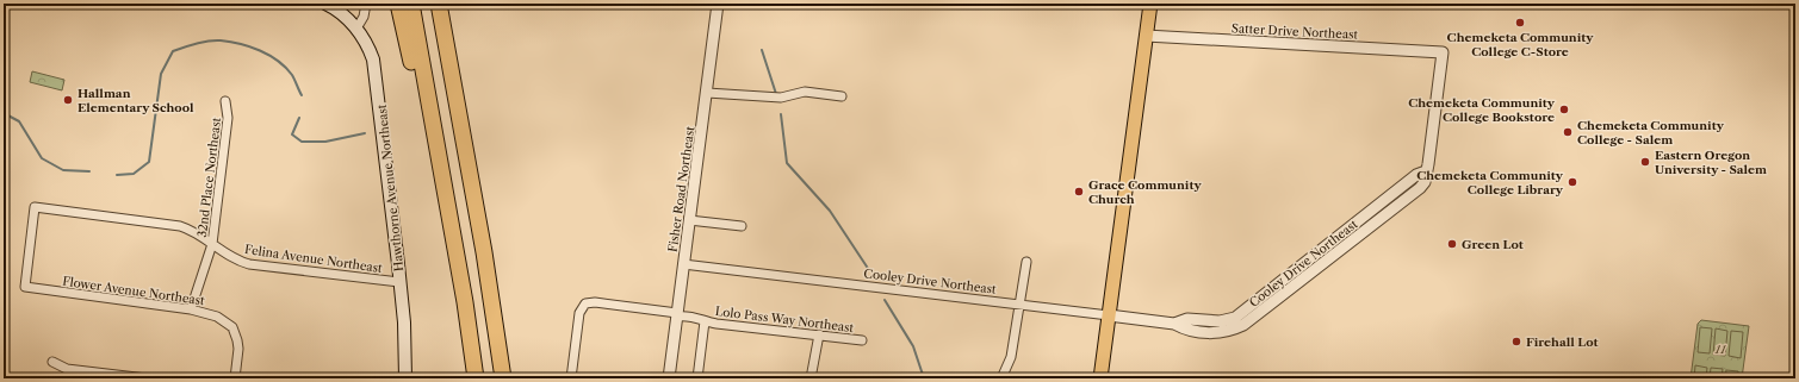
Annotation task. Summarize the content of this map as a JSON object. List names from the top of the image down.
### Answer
{
  "streets": {
    "main road": ["Hawthorne Avenue Northeast"],
    "street": [
      "Satter Drive Northeast",
      "32nd Place Northeast",
      "Fisher Road Northeast",
      "Felina Avenue Northeast",
      "Cooley Drive Northeast",
      "Flower Avenue Northeast",
      "Lolo Pass Way Northeast"
    ]
  },
  "crossings": [
    ["Satter Drive Northeast", "Cooley Drive Northeast"],
    ["32nd Place Northeast", "Felina Avenue Northeast"],
    ["32nd Place Northeast", "Flower Avenue Northeast"],
    ["Hawthorne Avenue Northeast", "Felina Avenue Northeast"],
    ["Fisher Road Northeast", "Cooley Drive Northeast"],
    ["Fisher Road Northeast", "Lolo Pass Way Northeast"],
    ["Felina Avenue Northeast", "Flower Avenue Northeast"]
  ],
  "parks": ["11"],
  "places": [
    "Chemeketa Community College C-Store",
    "Hallman Elementary School",
    "Chemeketa Community College Bookstore",
    "Chemeketa Community College - Salem",
    "Eastern Oregon University - Salem",
    "Chemeketa Community College Library",
    "Grace Community Church",
    "Green Lot",
    "Firehall Lot"
  ]
}
